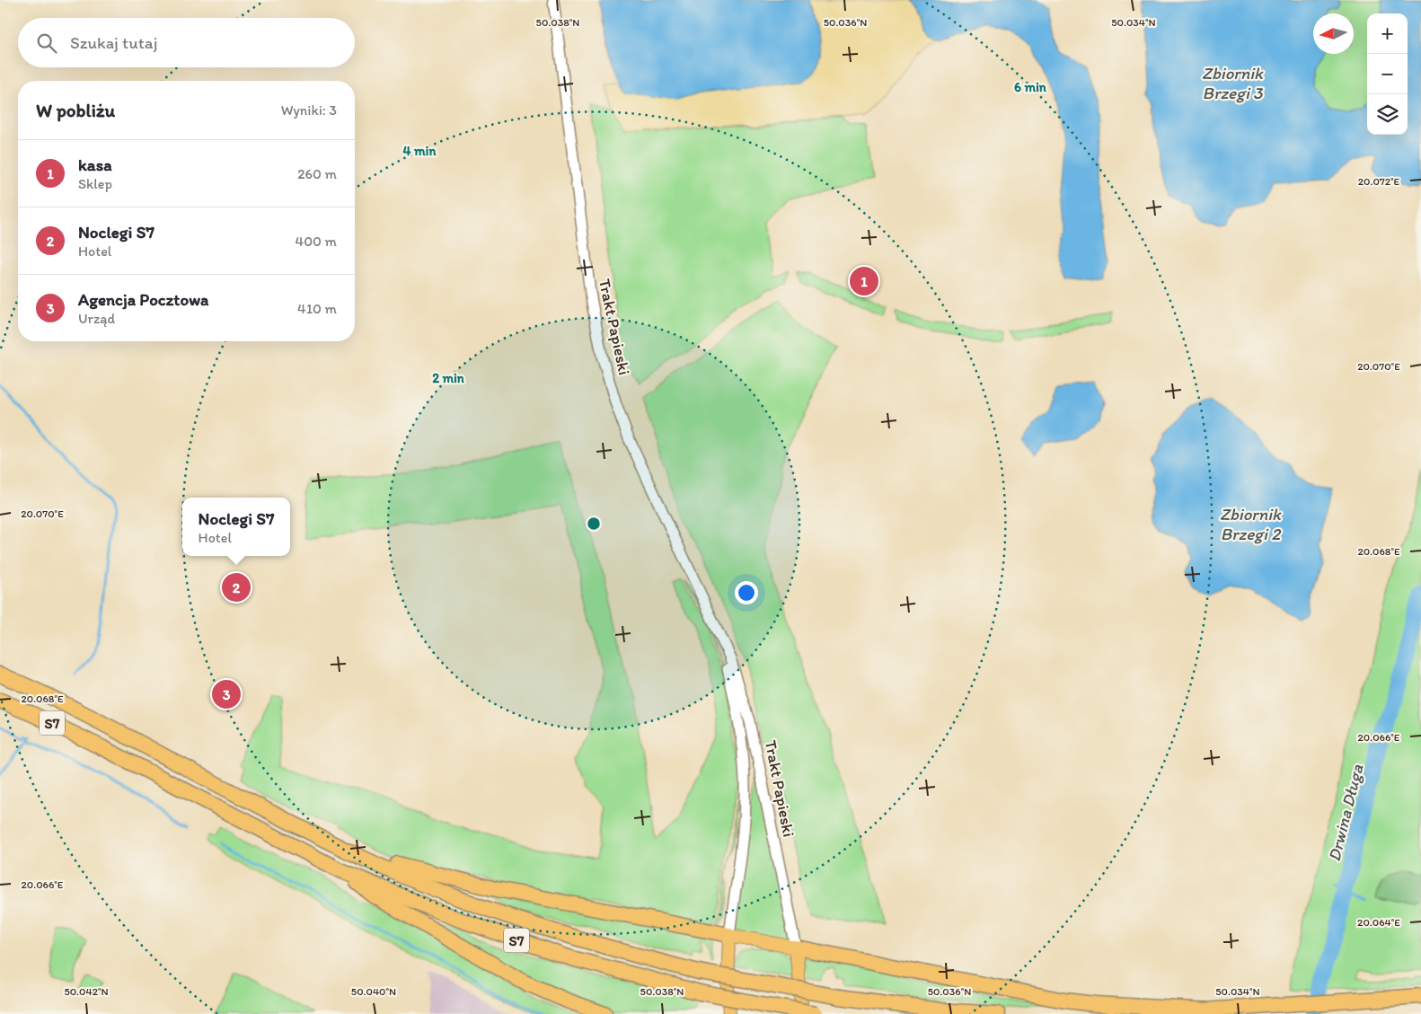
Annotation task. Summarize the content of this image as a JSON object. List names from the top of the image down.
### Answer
{
  "streets": {
    "highway": ["S7"],
    "street": ["Trakt Papieski"]
  },
  "water": ["Zbiornik Brzegi 3", "Zbiornik Brzegi 2", "Drwina Długa"],
  "north": "left",
  "page": {
    "map_buttons": ["+", "−"],
    "search": "Szukaj tutaj",
    "heading": ["W pobliżu", "Wyniki: 3"],
    "list": [
      {
        "mark": "1",
        "name": "kasa",
        "note": "Sklep",
        "value": "260 m"
      },
      {
        "mark": "2",
        "name": "Noclegi S7",
        "note": "Hotel",
        "value": "400 m"
      },
      {
        "mark": "3",
        "name": "Agencja Pocztowa",
        "note": "Urząd",
        "value": "410 m"
      }
    ],
    "pins": ["1", "2", "3"],
    "popup": ["Noclegi S7", "Hotel"]
  },
  "coordinates": [
    "50.038°N",
    "50.036°N",
    "50.034°N",
    "20.072°E",
    "20.070°E",
    "20.068°E",
    "20.066°E",
    "20.064°E",
    "50.042°N",
    "50.040°N"
  ],
  "rings": ["6 min", "4 min", "2 min"]
}
